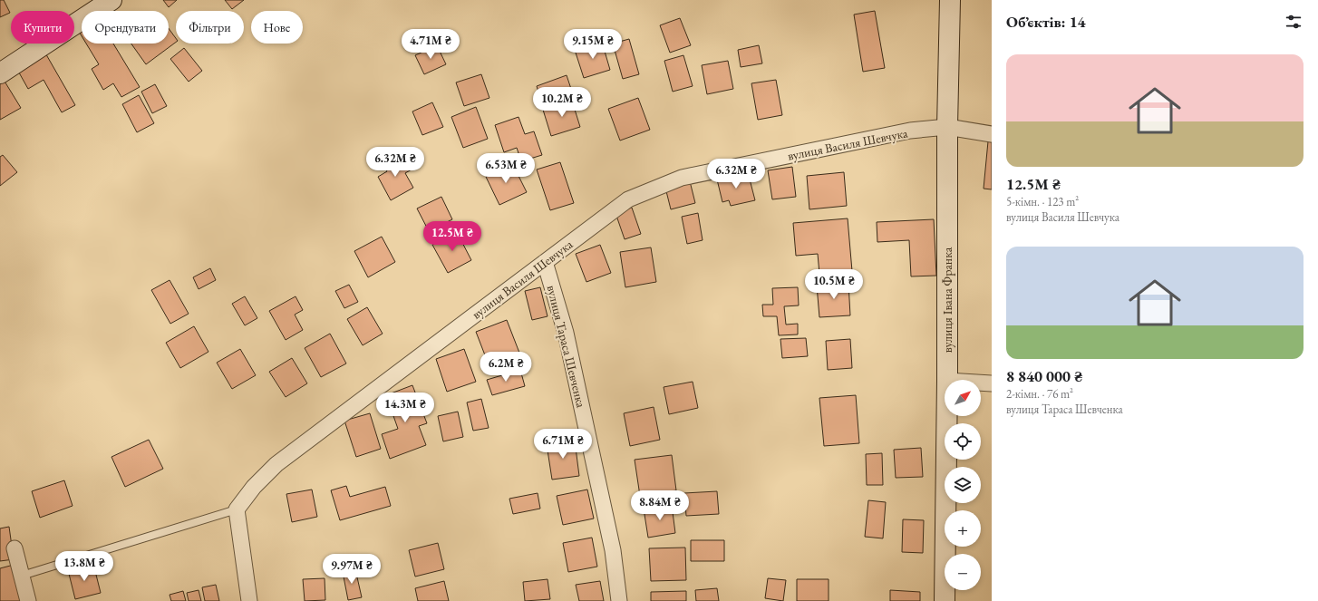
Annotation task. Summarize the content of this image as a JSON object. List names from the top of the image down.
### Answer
{
  "streets": {
    "main road": ["вулиця Івана Франка"],
    "street": ["вулиця Василя Шевчука", "вулиця Тараса Шевченка"]
  },
  "crossings": [
    ["вулиця Василя Шевчука", "вулиця Івана Франка"],
    ["вулиця Василя Шевчука", "вулиця Тараса Шевченка"]
  ],
  "north": "top right",
  "page": {
    "heading": "Об’єктів: 14",
    "chip": [
      "Купити",
      "Орендувати",
      "Фільтри",
      "Нове"
    ],
    "price": [
      "4.71M ₴",
      "9.15M ₴",
      "10.2M ₴",
      "6.32M ₴",
      "6.53M ₴",
      "6.32M ₴",
      "12.5M ₴",
      "10.5M ₴",
      "6.2M ₴",
      "14.3M ₴",
      "6.71M ₴",
      "8.84M ₴",
      "13.8M ₴",
      "9.97M ₴"
    ],
    "list": [
      {
        "name": "12.5M ₴",
        "note": "5-кімн. · 123 m² · вулиця Василя Шевчука"
      },
      {
        "name": "8 840 000 ₴",
        "note": "2-кімн. · 76 m² · вулиця Тараса Шевченка"
      }
    ],
    "map_buttons": ["+", "−"]
  }
}
